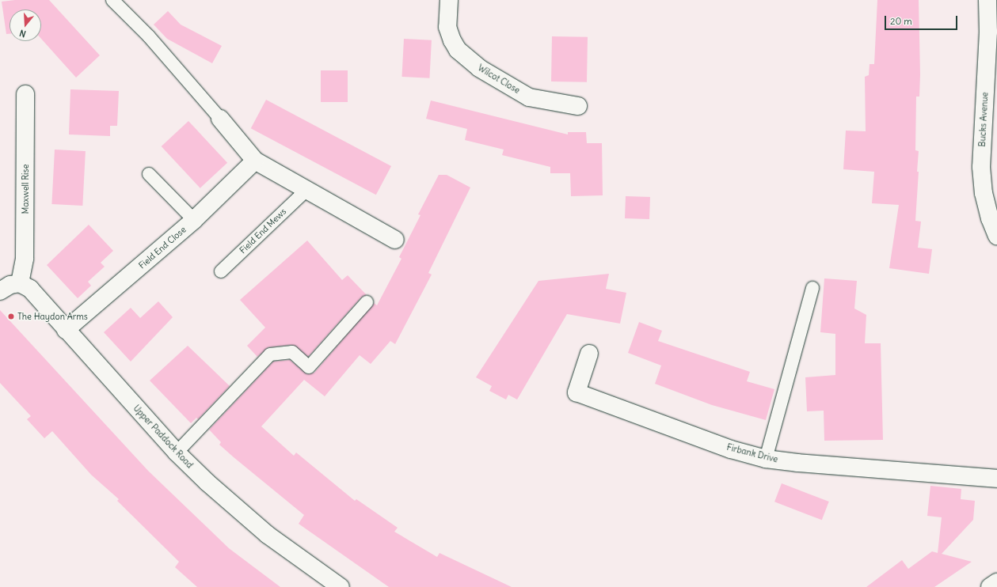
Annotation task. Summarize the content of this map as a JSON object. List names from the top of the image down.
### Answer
{
  "streets": {
    "street": [
      "Wilcot Close",
      "Bucks Avenue",
      "Maxwell Rise",
      "Field End Close",
      "Upper Paddock Road",
      "Firbank Drive"
    ],
    "lane": ["Field End Mews"]
  },
  "crossings": [
    ["Maxwell Rise", "Upper Paddock Road"],
    ["Field End Close", "Upper Paddock Road"]
  ],
  "places": ["The Haydon Arms"],
  "scale_bar": "20 m",
  "north": "bottom"
}
